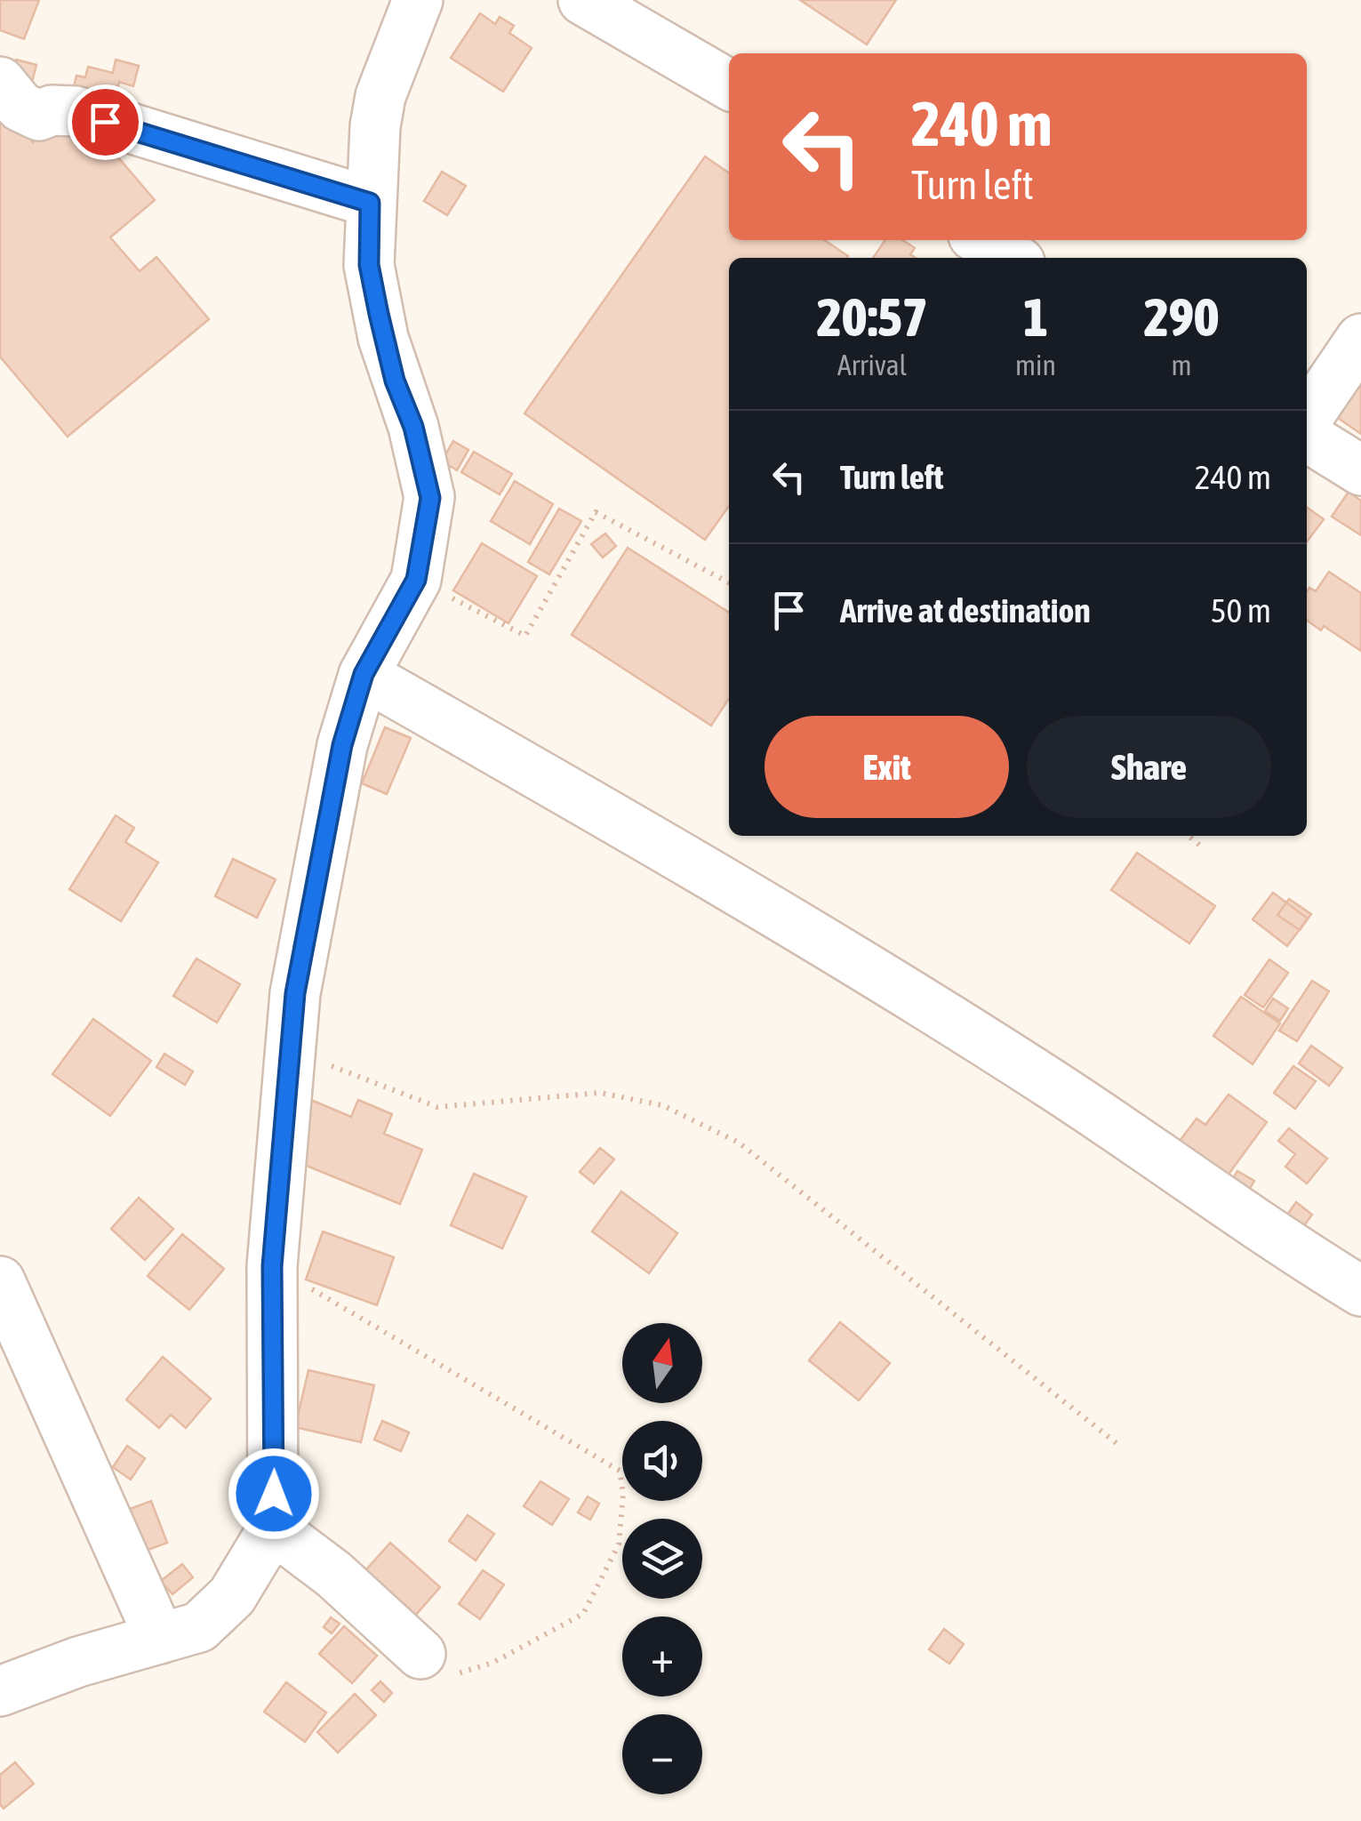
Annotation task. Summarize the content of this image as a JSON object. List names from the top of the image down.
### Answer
{
  "north": "top",
  "page": {
    "turn": ["240 m", "Turn left"],
    "eta": [
      "20:57",
      "Arrival",
      "1",
      "min",
      "290",
      "m"
    ],
    "list": [
      {
        "name": "Turn left",
        "value": "240 m"
      },
      {
        "name": "Arrive at destination",
        "value": "50 m"
      }
    ],
    "buttons": ["Exit", "Share"],
    "map_buttons": ["+", "−"]
  }
}
